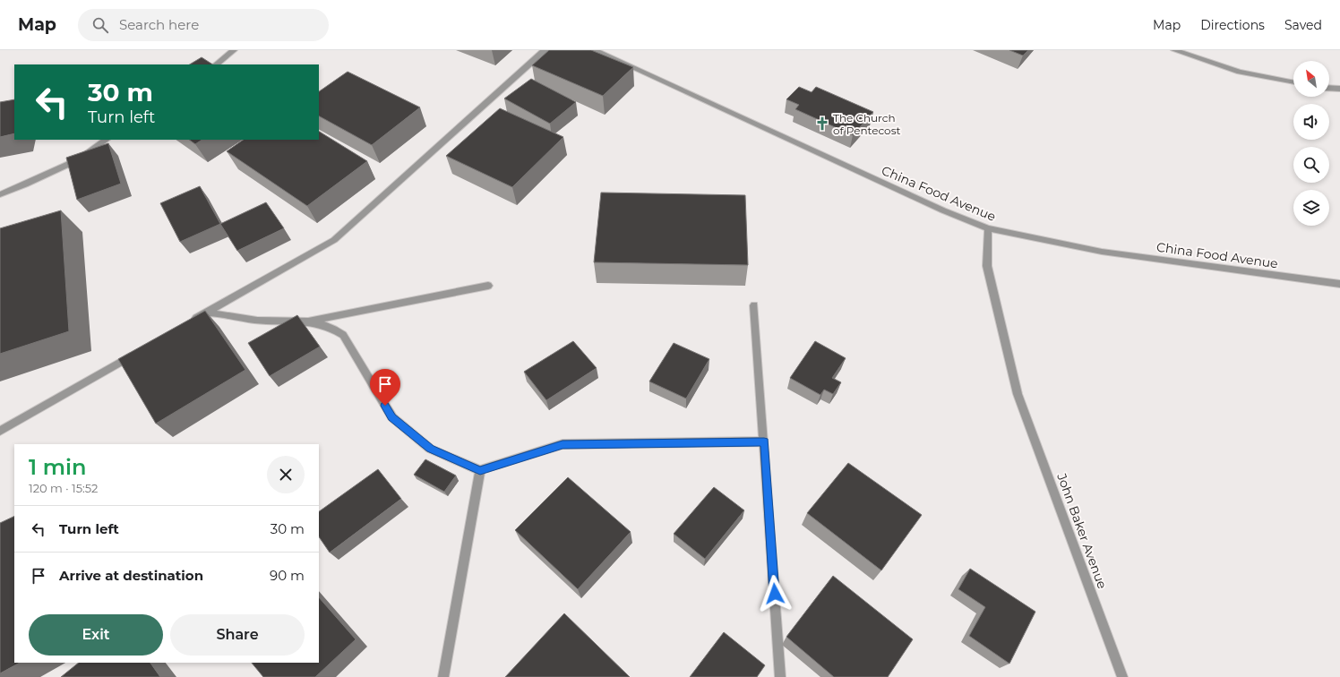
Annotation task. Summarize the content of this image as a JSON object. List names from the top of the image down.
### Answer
{
  "streets": {
    "street": ["China Food Avenue", "John Baker Avenue"]
  },
  "crossings": [
    ["China Food Avenue", "John Baker Avenue"]
  ],
  "places": {
    "church": ["The Church of Pentecost"]
  },
  "north": "top left",
  "page": {
    "header": "Map",
    "search": "Search here",
    "nav": ["Map", "Directions", "Saved"],
    "turn": ["30 m", "Turn left"],
    "heading": ["1 min", "120 m · 15:52"],
    "list": [
      {
        "name": "Turn left",
        "value": "30 m"
      },
      {
        "name": "Arrive at destination",
        "value": "90 m"
      }
    ],
    "buttons": ["Exit", "Share"]
  }
}
